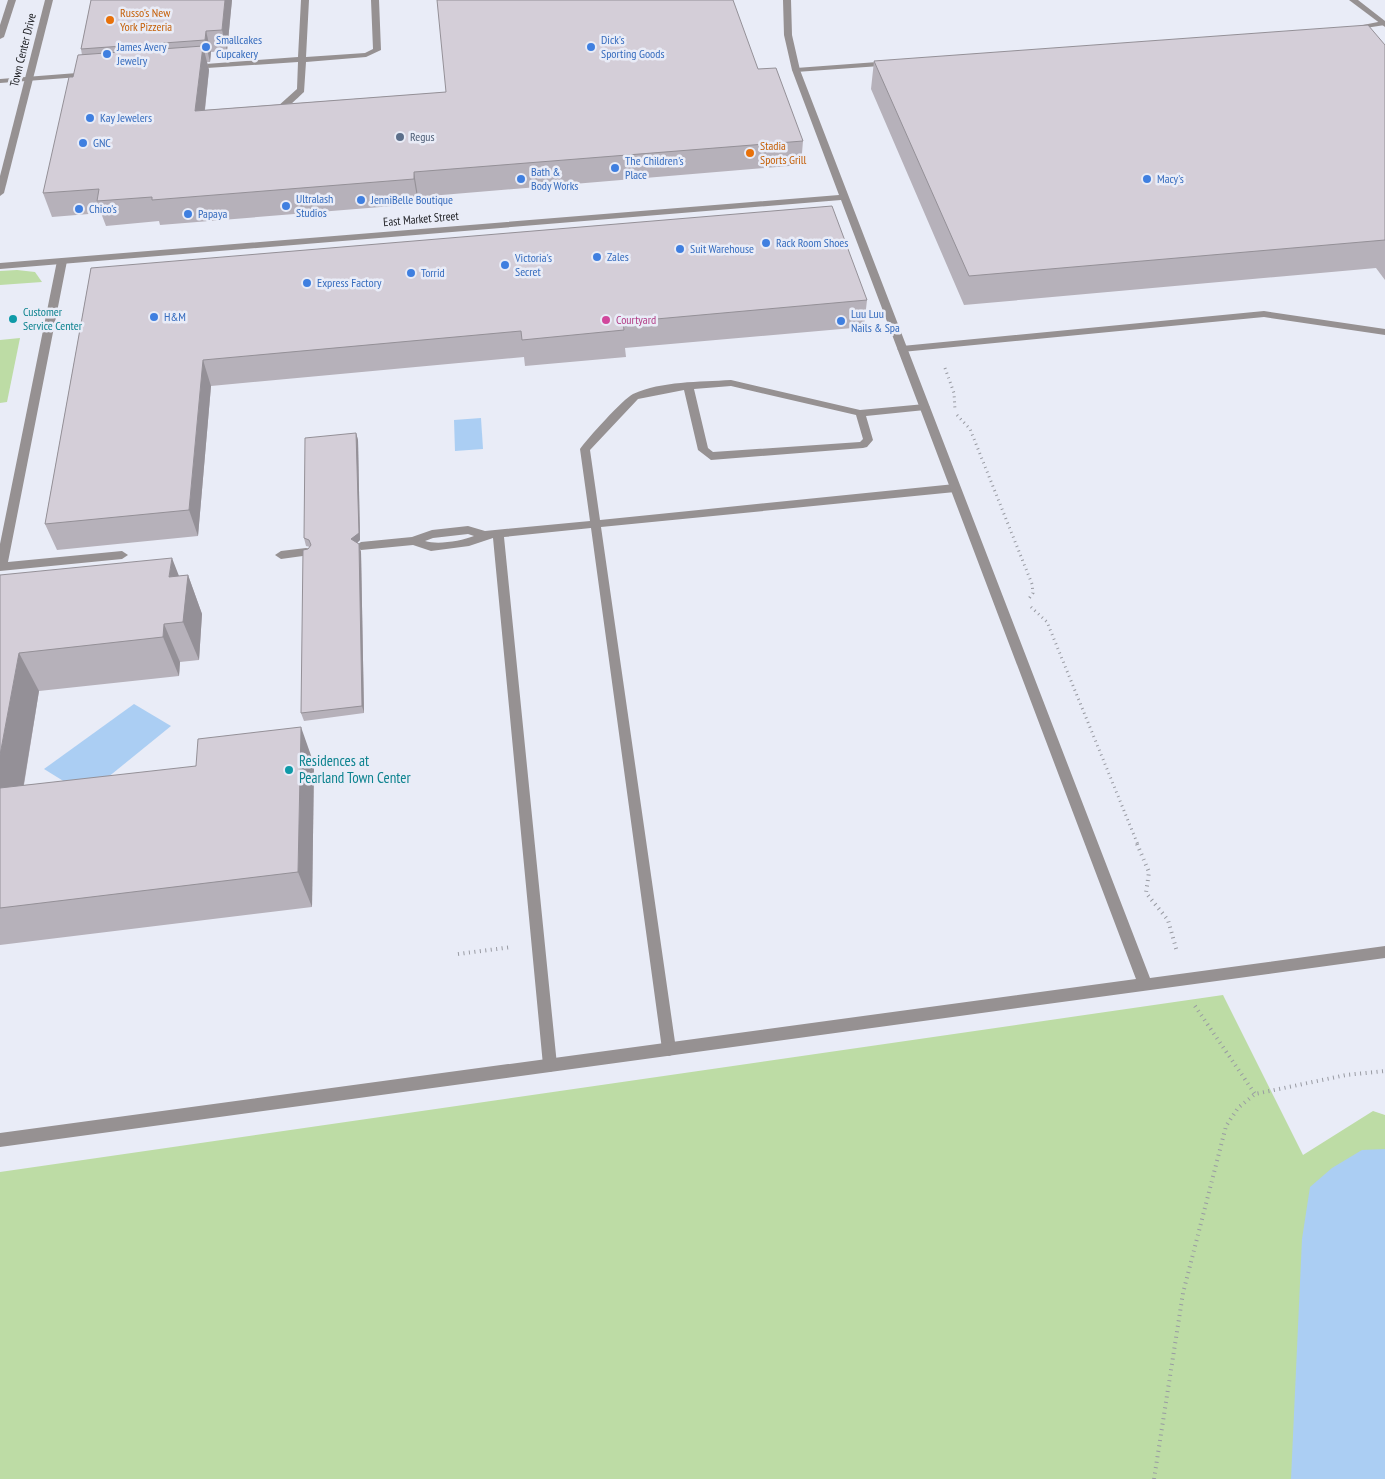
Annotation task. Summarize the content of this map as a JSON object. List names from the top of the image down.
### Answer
{
  "streets": {
    "street": ["Town Center Drive", "East Market Street"]
  },
  "places": [
    "Russo's New York Pizzeria",
    "Smallcakes Cupcakery",
    "Dick's Sporting Goods",
    "James Avery Jewelry",
    "Kay Jewelers",
    "Regus",
    "GNC",
    "Stadia Sports Grill",
    "The Children's Place",
    "Bath & Body Works",
    "Macy's",
    "JenniBelle Boutique",
    "Ultralash Studios",
    "Chico's",
    "Papaya",
    "Rack Room Shoes",
    "Suit Warehouse",
    "Zales",
    "Victoria's Secret",
    "Torrid",
    "Express Factory",
    "H&M",
    "Customer Service Center",
    "Courtyard",
    "Luu Luu Nails & Spa",
    "Residences at Pearland Town Center"
  ]
}
